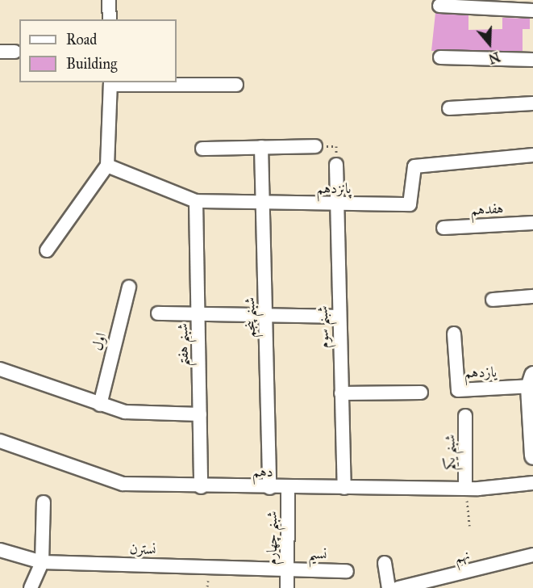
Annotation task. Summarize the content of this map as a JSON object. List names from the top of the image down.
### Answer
{
  "streets": {
    "street": [
      "پانزدهم",
      "هفدهم",
      "شبنم پنجم",
      "شبنم سوم",
      "اول",
      "شبنم هفتم",
      "یازدهم",
      "شبنم یکم",
      "دهم",
      "شبنم چهارم",
      "نسترن",
      "نسیم",
      "نهم"
    ]
  },
  "crossings": [
    ["پانزدهم", "شبنم پنجم"],
    ["پانزدهم", "شبنم سوم"],
    ["پانزدهم", "شبنم هفتم"],
    ["شبنم پنجم", "دهم"],
    ["شبنم سوم", "دهم"],
    ["شبنم هفتم", "دهم"],
    ["شبنم یکم", "دهم"],
    ["دهم", "شبنم چهارم"],
    ["شبنم چهارم", "نسترن"],
    ["شبنم چهارم", "نسیم"],
    ["نسترن", "نسیم"]
  ],
  "legend": ["Road", "Building"],
  "north": "bottom"
}
